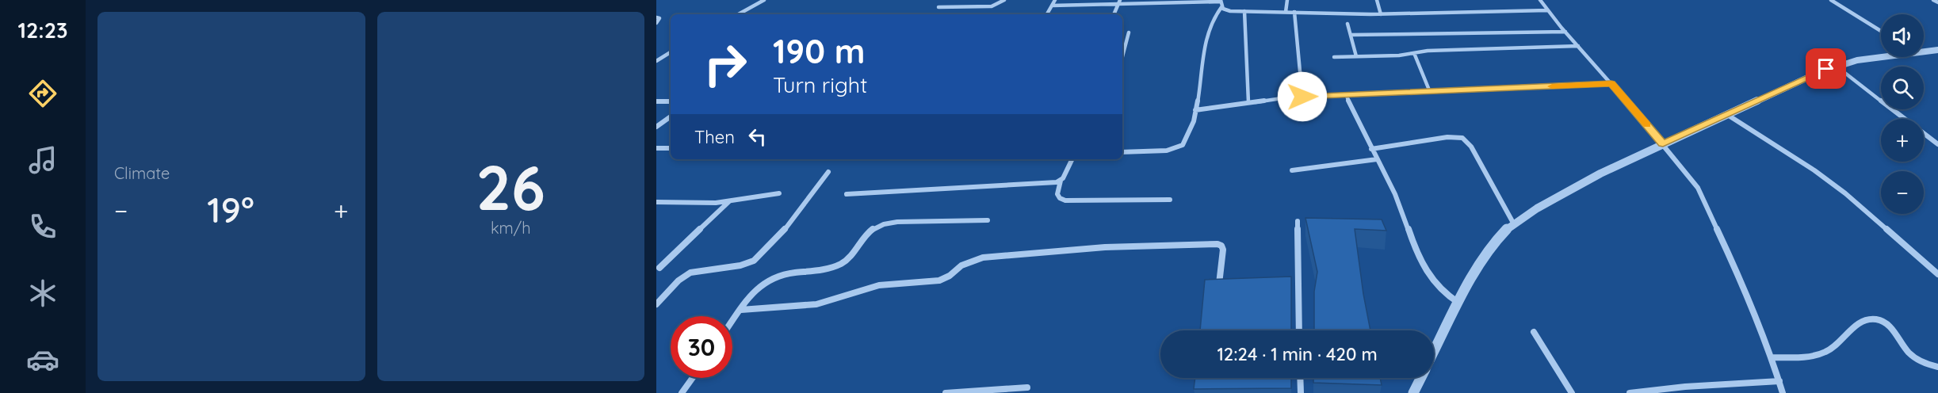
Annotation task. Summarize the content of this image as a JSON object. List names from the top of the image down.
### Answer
{
  "page": {
    "tabs": "12:23",
    "tile": [
      "Climate",
      ["26", "km/h"]
    ],
    "map_buttons": ["+", "−"],
    "turn": ["190 m", "Turn right"],
    "then": "Then",
    "heat": ["−", "19°", "+"],
    "limit": "30",
    "trip": "12:24 · 1 min · 420 m"
  }
}
